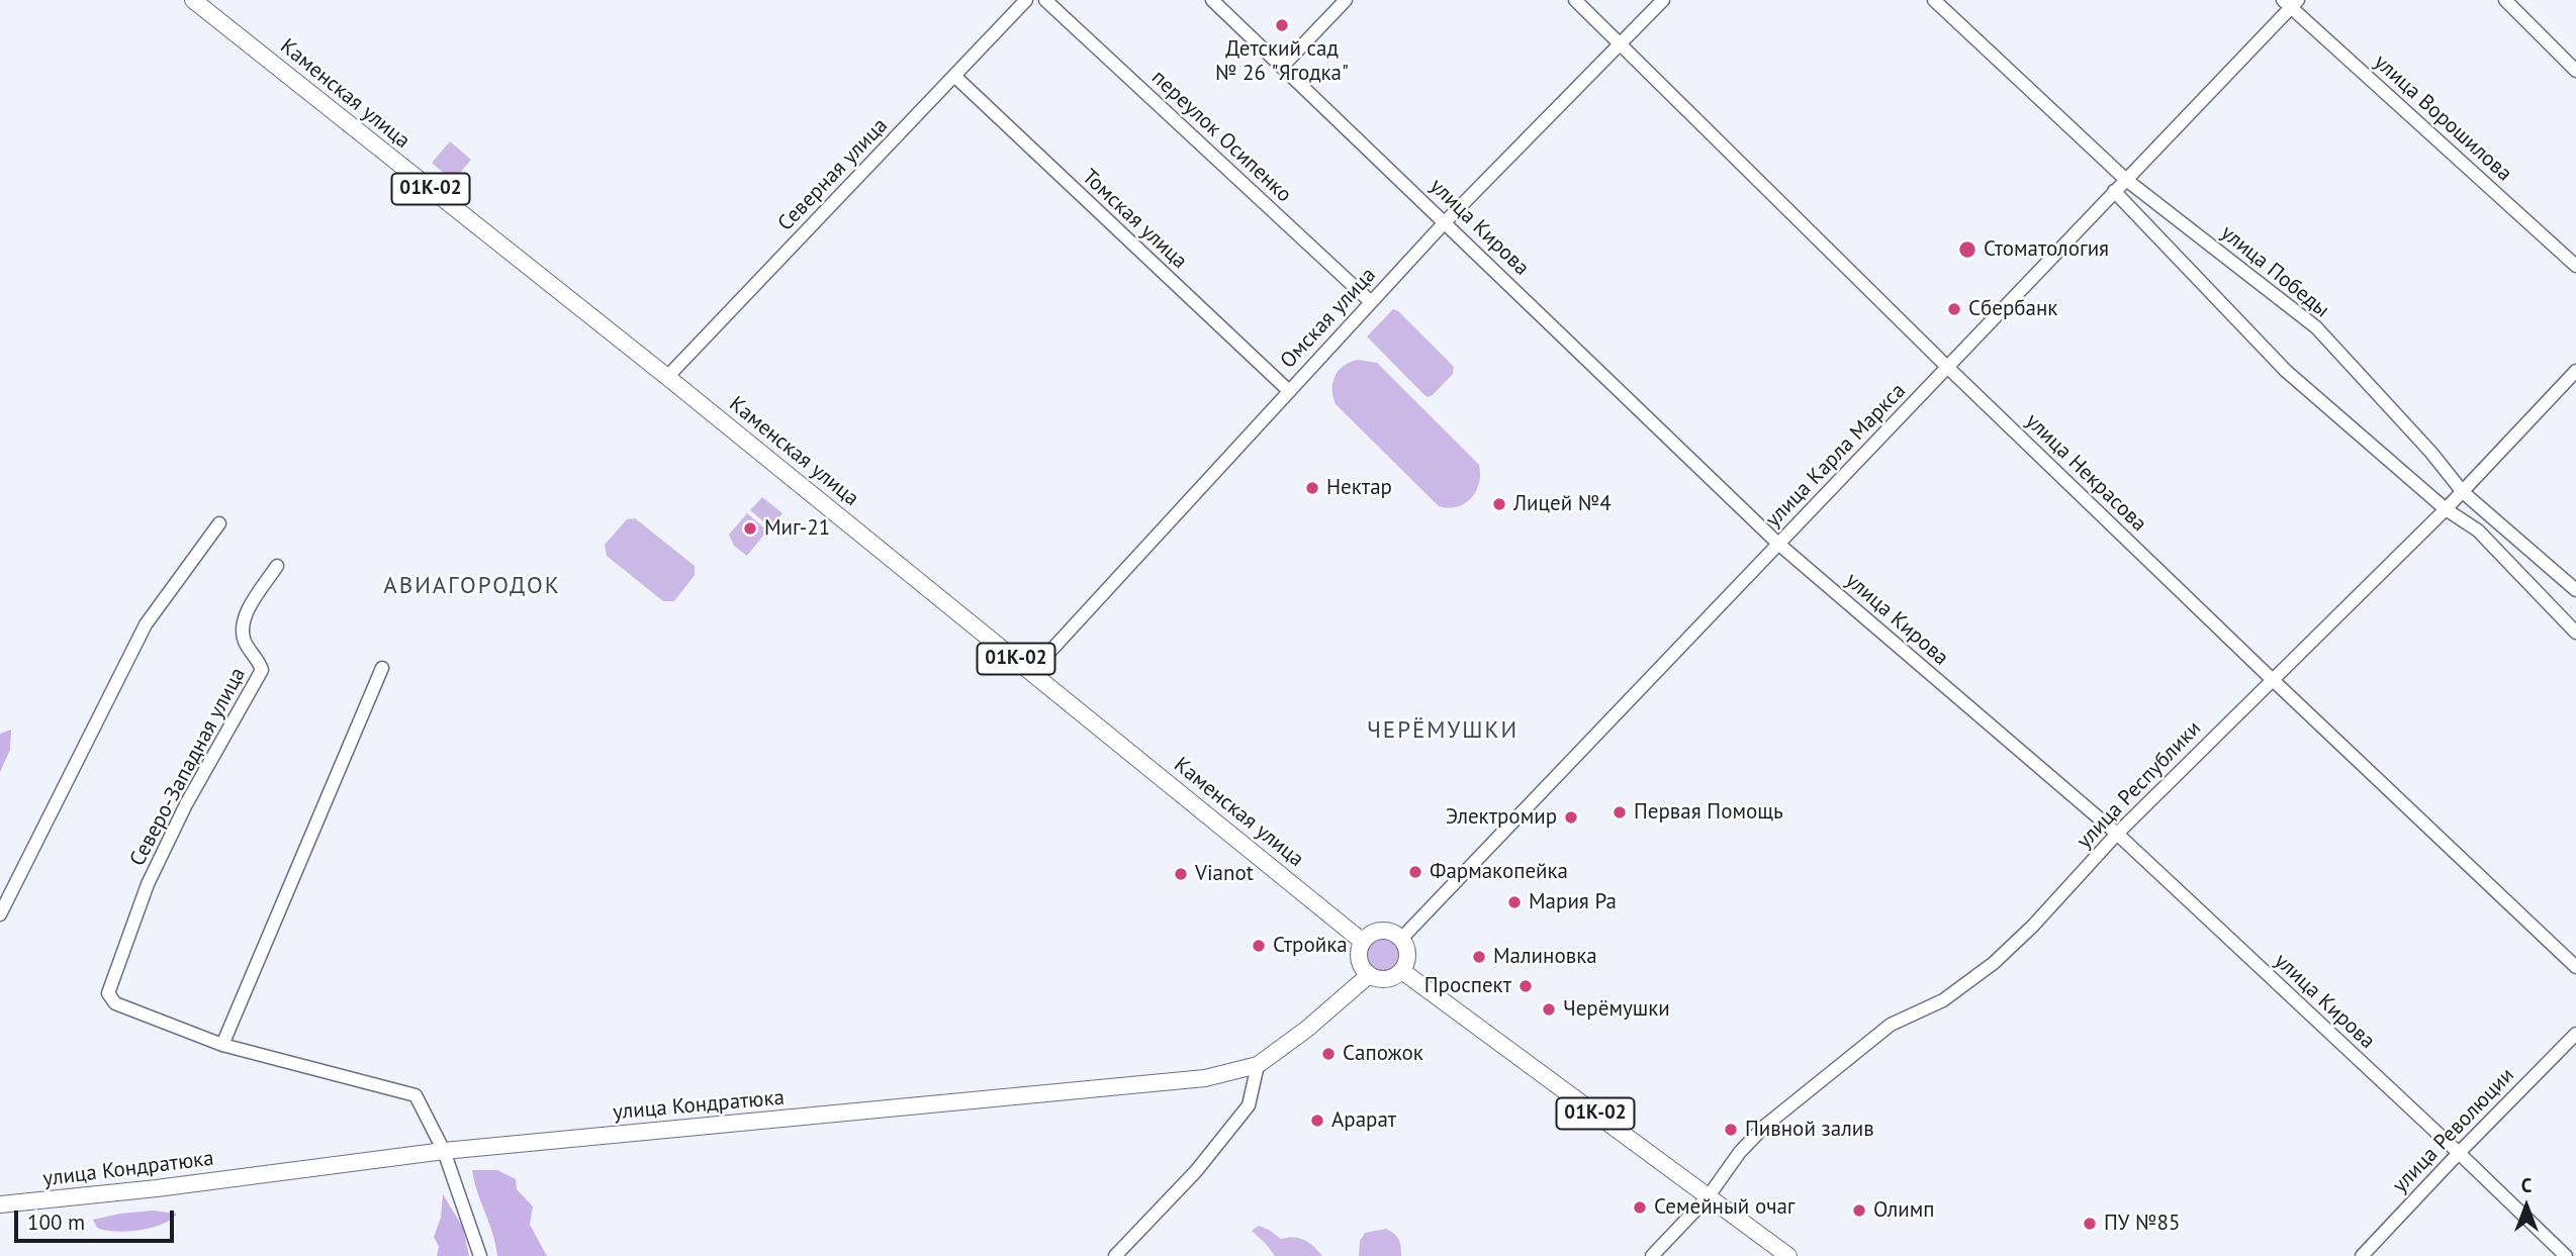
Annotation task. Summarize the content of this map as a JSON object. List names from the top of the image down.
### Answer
{
  "streets": {
    "main road": ["Каменская улица", "01К-02", "улица Кондратюка"],
    "street": [
      "улица Ворошилова",
      "переулок Осипенко",
      "Северная улица",
      "Томская улица",
      "улица Кирова",
      "улица Победы",
      "Омская улица",
      "улица Карла Маркса",
      "улица Некрасова",
      "Северо-Западная улица",
      "улица Республики",
      "улица Революции"
    ]
  },
  "crossings": [
    ["Каменская улица", "Северная улица"],
    ["Каменская улица", "01К-02"],
    ["Каменская улица", "Омская улица"],
    ["Каменская улица", "улица Карла Маркса"],
    ["Каменская улица", "улица Кондратюка"],
    ["улица Ворошилова", "улица Карла Маркса"],
    ["переулок Осипенко", "Омская улица"],
    ["Северная улица", "Томская улица"],
    ["01К-02", "улица Карла Маркса"],
    ["01К-02", "улица Республики"],
    ["01К-02", "улица Кондратюка"],
    ["Томская улица", "Омская улица"],
    ["улица Кирова", "Омская улица"],
    ["улица Кирова", "улица Карла Маркса"],
    ["улица Кирова", "улица Республики"],
    ["улица Кирова", "улица Революции"],
    ["улица Победы", "улица Карла Маркса"],
    ["улица Победы", "улица Республики"],
    ["Омская улица", "улица Некрасова"],
    ["улица Карла Маркса", "улица Некрасова"],
    ["улица Карла Маркса", "улица Кондратюка"],
    ["улица Некрасова", "улица Республики"],
    ["Северо-Западная улица", "улица Кондратюка"]
  ],
  "districts": ["АВИАГОРОДОК", "ЧЕРЁМУШКИ"],
  "places": [
    "Детский сад № 26 \"Ягодка\"",
    "Стоматология",
    "Сбербанк",
    "Нектар",
    "Лицей №4",
    "Миг-21",
    "Первая Помощь",
    "Электромир",
    "Фармакопейка",
    "Vianot",
    "Мария Ра",
    "Стройка",
    "Малиновка",
    "Проспект",
    "Черёмушки",
    "Сапожок",
    "Арарат",
    "Пивной залив",
    "Семейный очаг",
    "Олимп",
    "ПУ №85"
  ],
  "scale_bar": "100 m",
  "north": "top"
}
